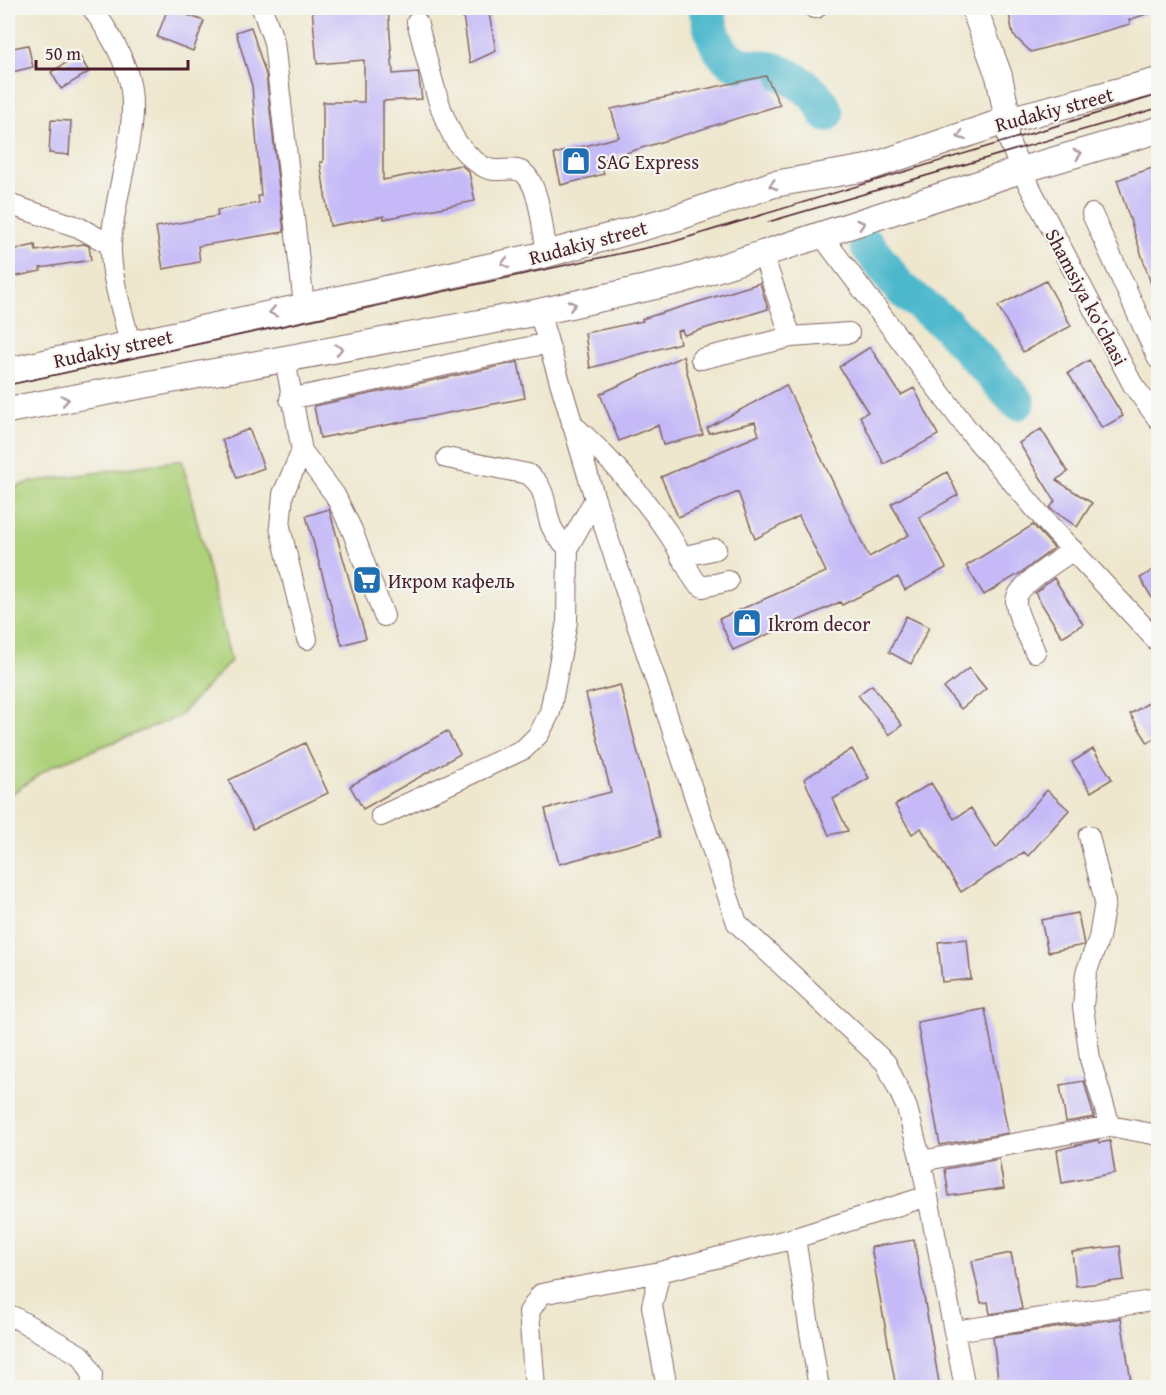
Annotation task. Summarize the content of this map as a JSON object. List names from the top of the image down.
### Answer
{
  "streets": {
    "main road": ["Rudakiy street"],
    "street": ["Shamsiya ko'chasi"]
  },
  "crossings": [
    ["Rudakiy street", "Shamsiya ko'chasi"]
  ],
  "places": {
    "shop": ["SAG Express", "Ikrom decor"],
    "supermarket": ["Икром кафель"]
  },
  "scale_bar": "50 m"
}
